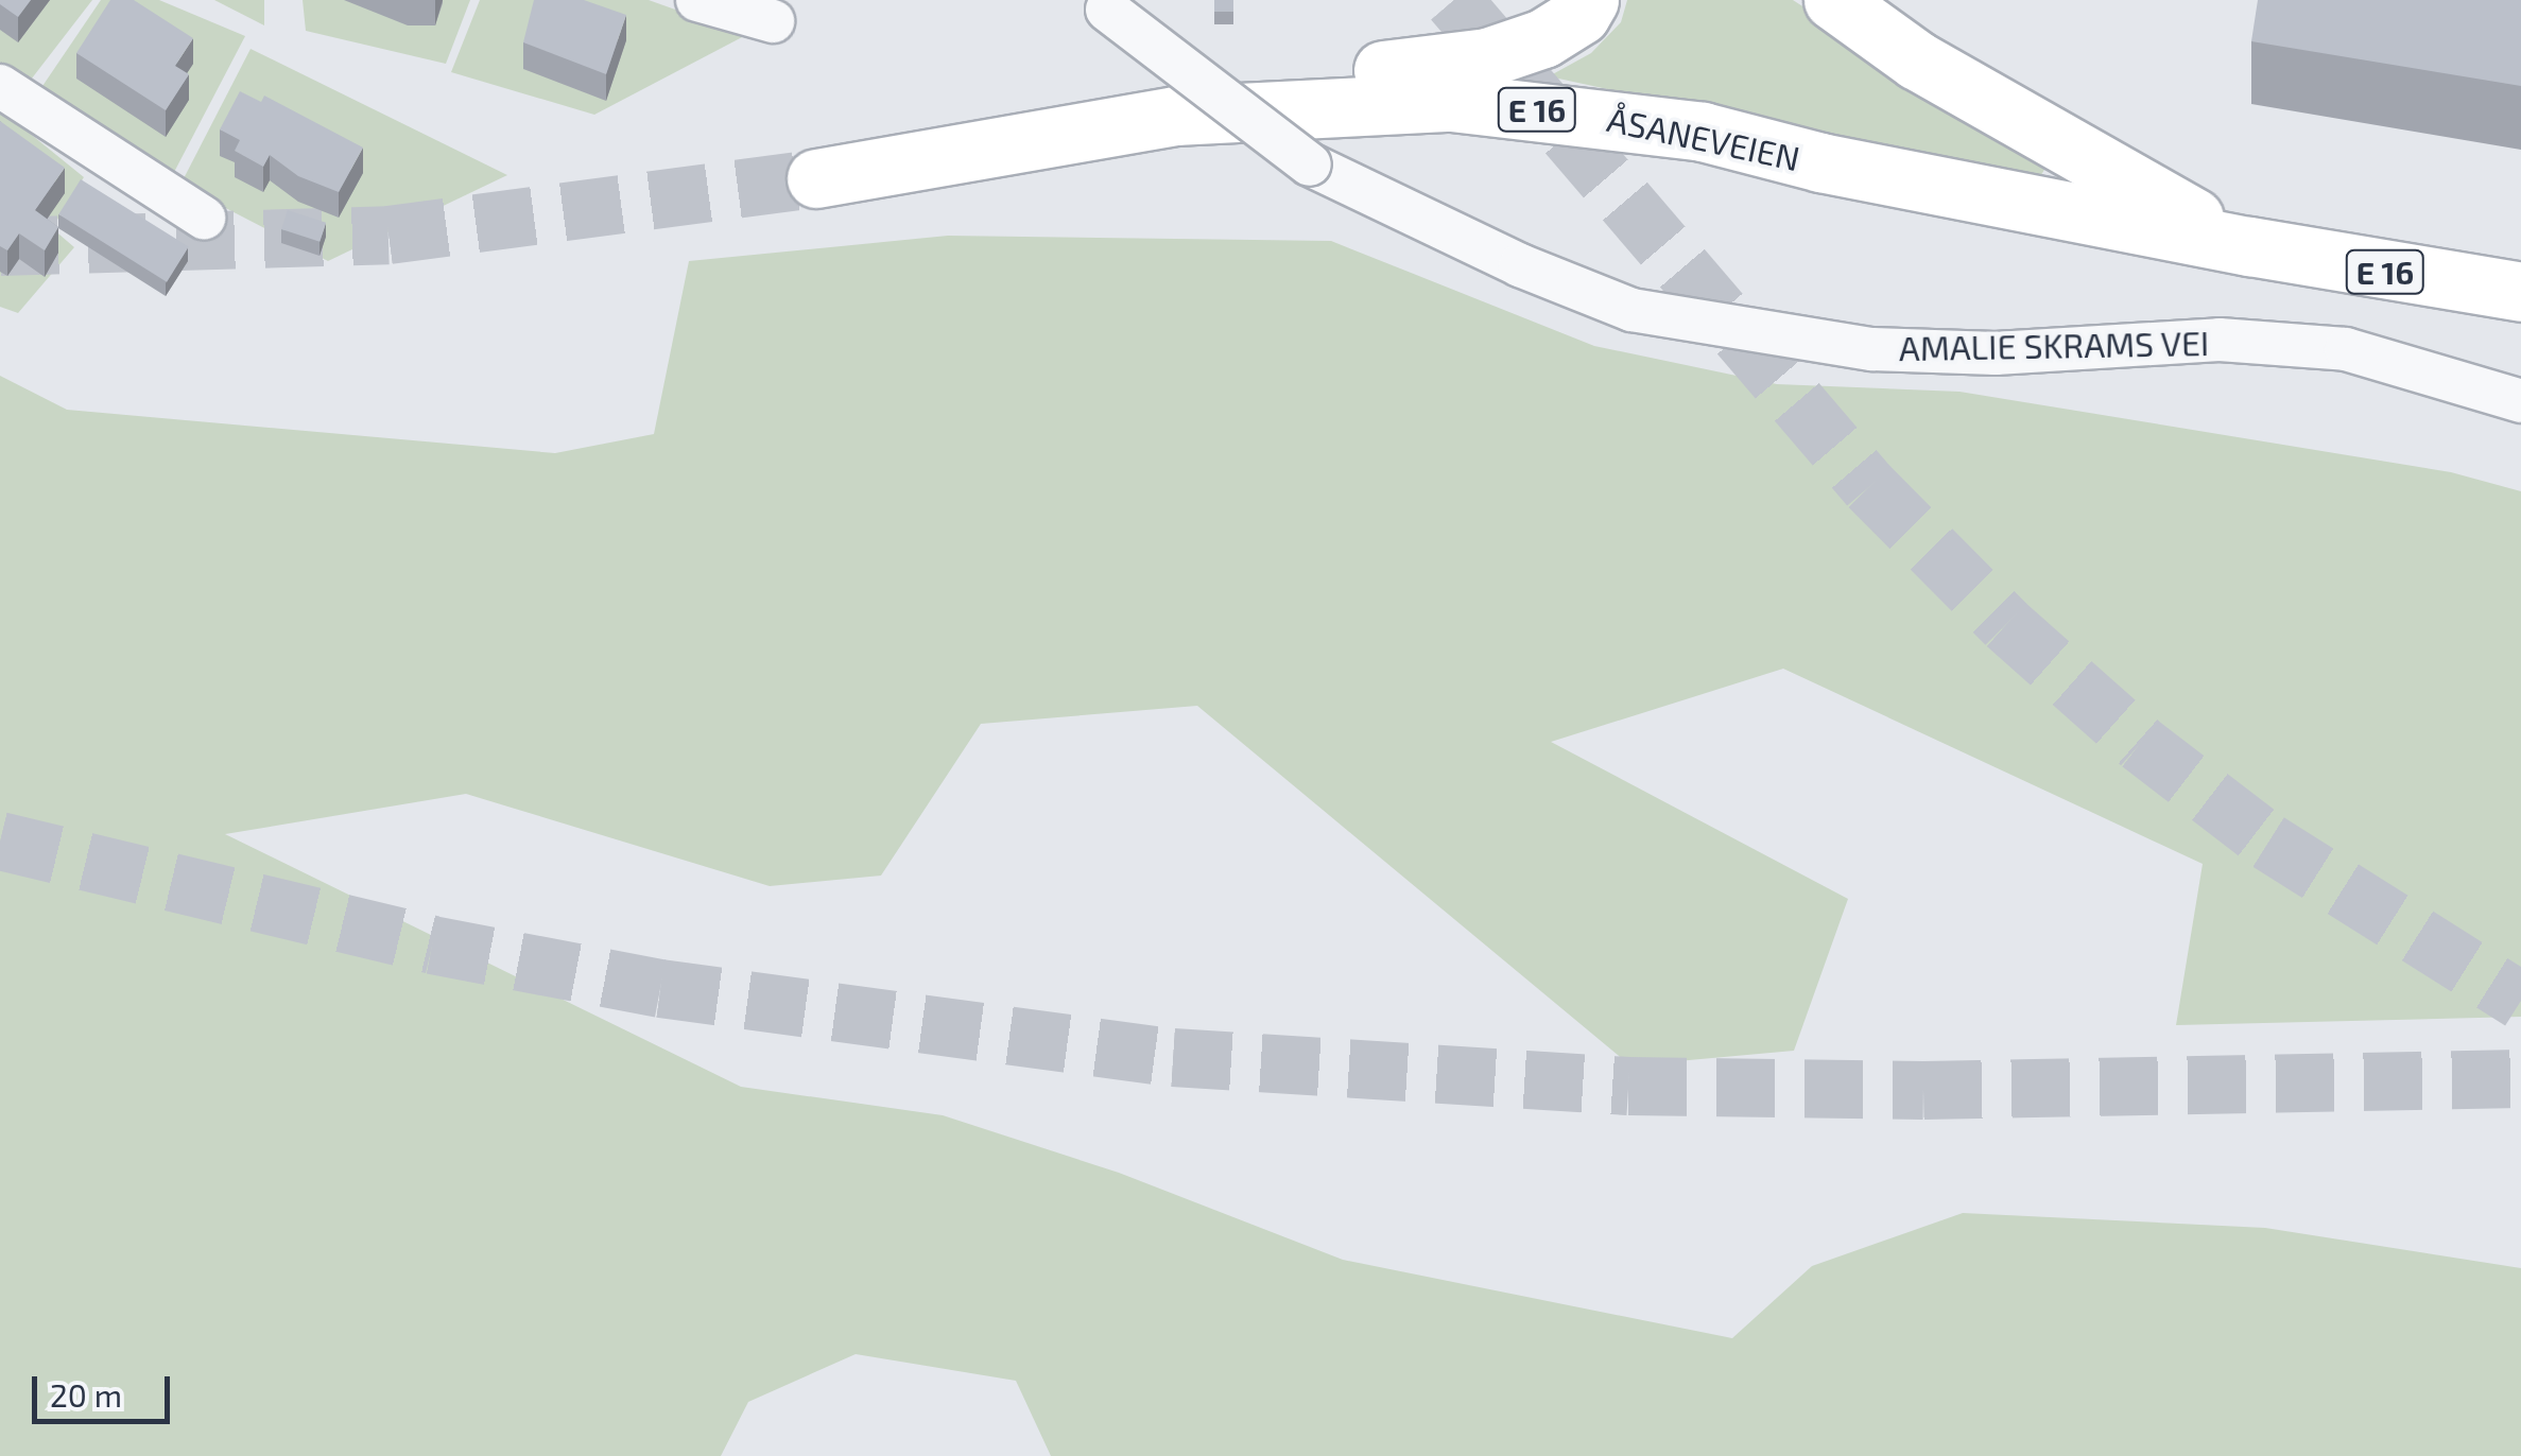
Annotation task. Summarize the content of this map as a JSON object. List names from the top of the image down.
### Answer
{
  "streets": {
    "highway": ["E 16", "ÅSANEVEIEN"],
    "street": ["AMALIE SKRAMS VEI"]
  },
  "crossings": [
    ["E 16", "ÅSANEVEIEN"]
  ],
  "scale_bar": "20 m"
}
